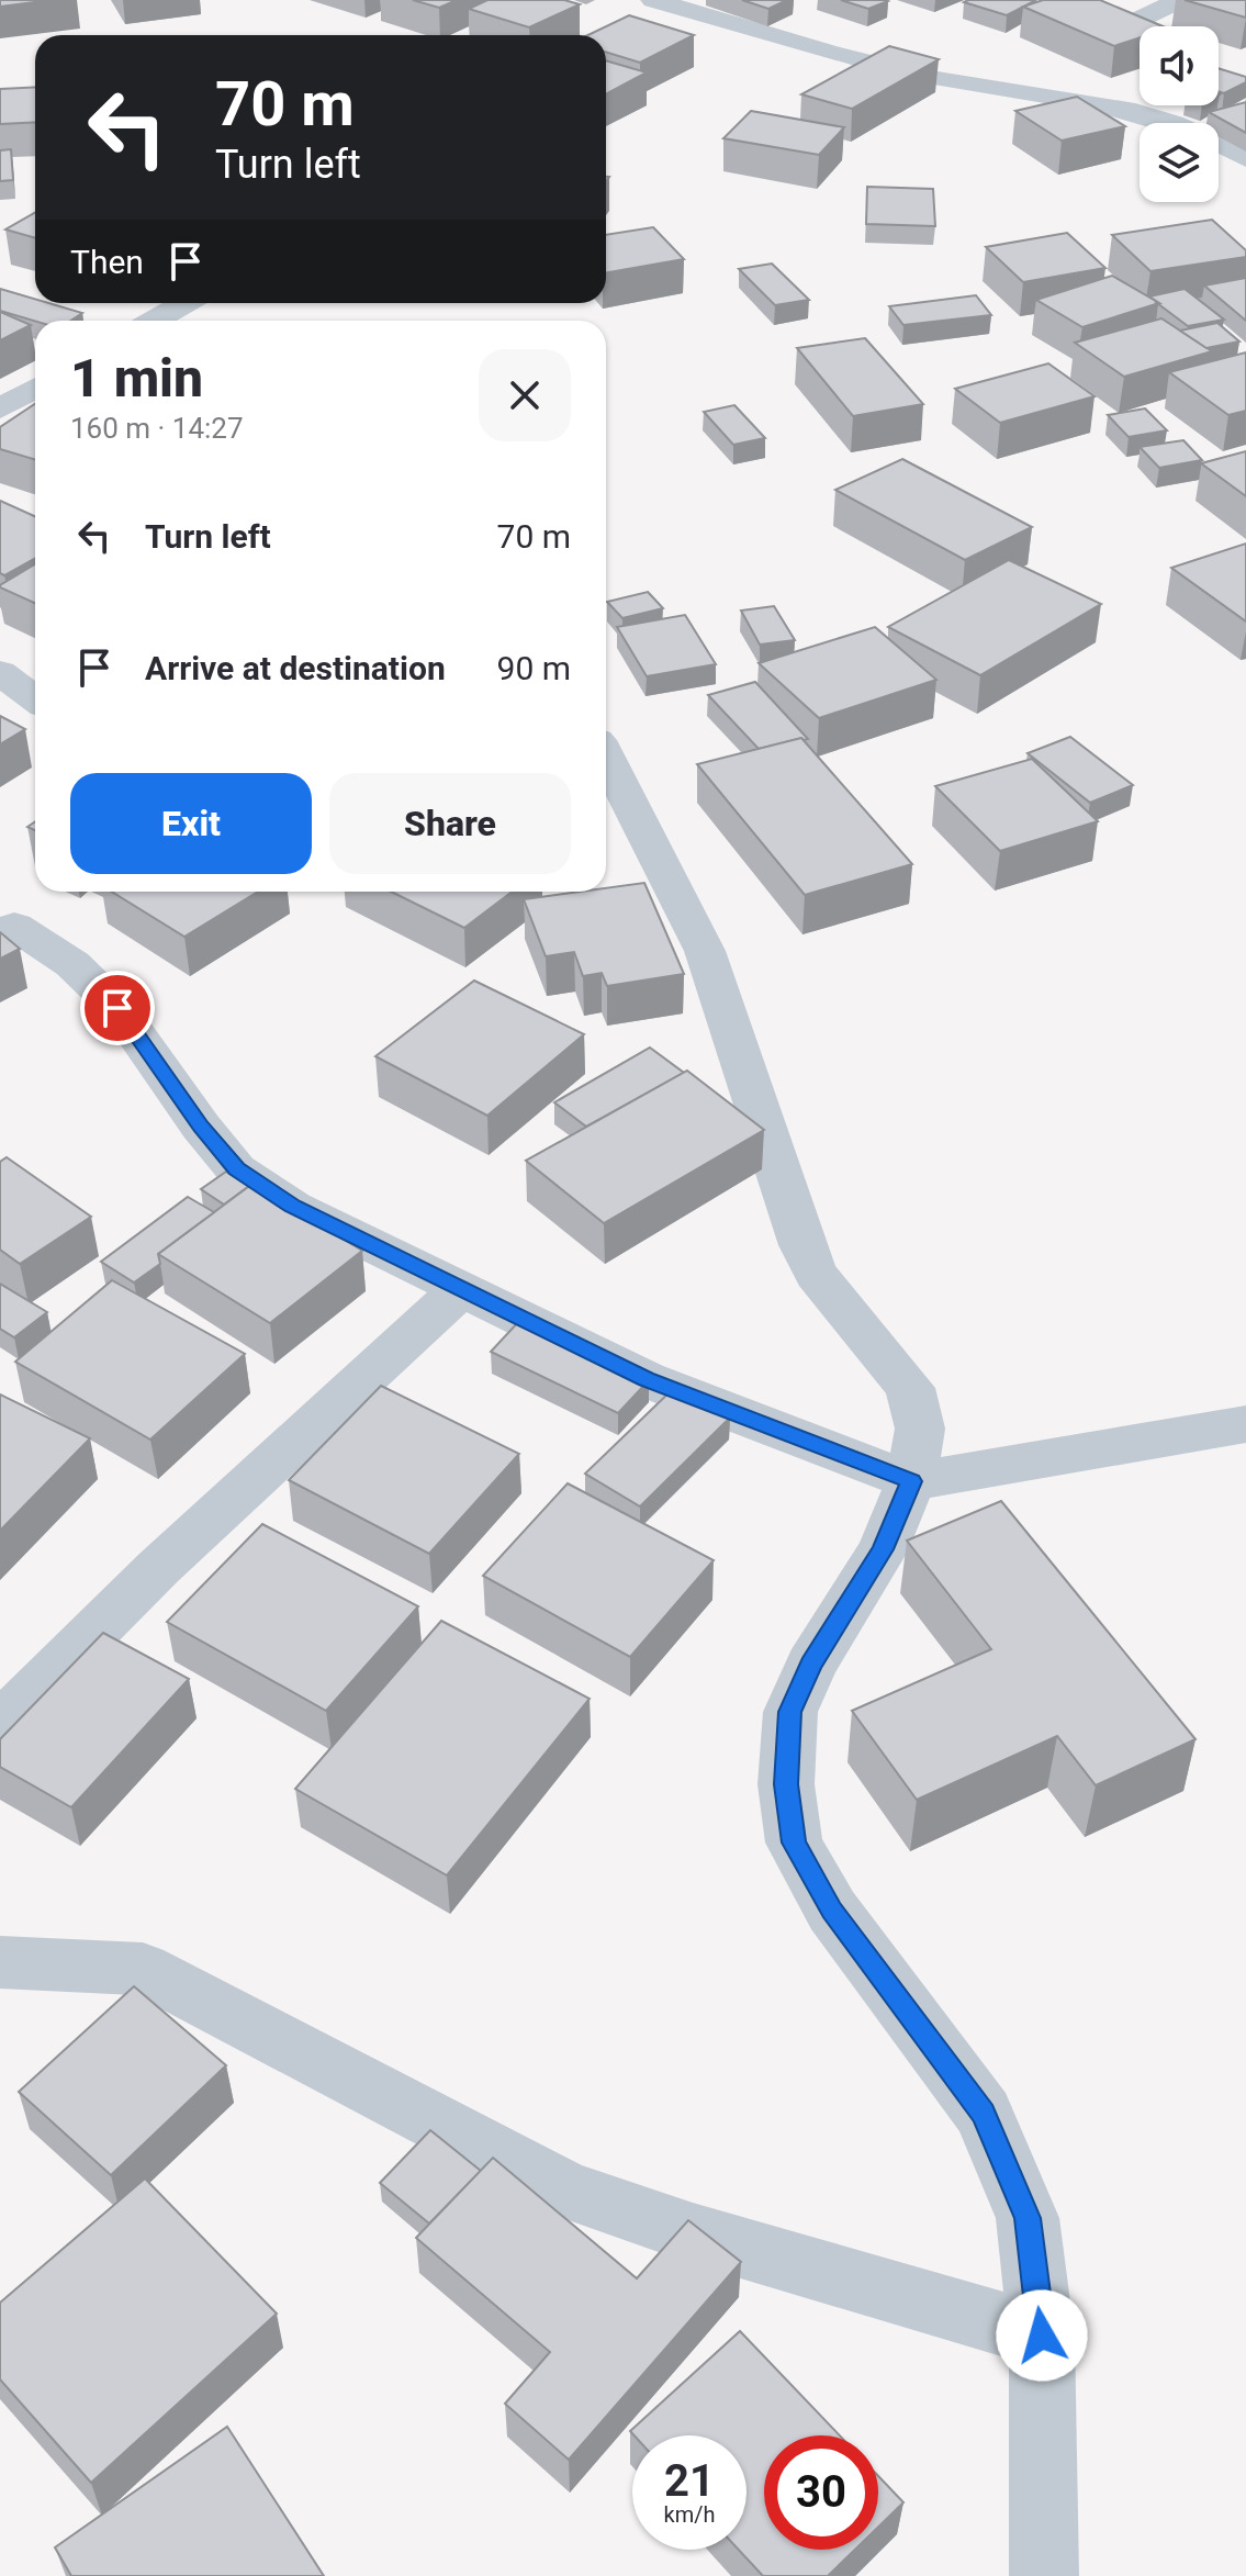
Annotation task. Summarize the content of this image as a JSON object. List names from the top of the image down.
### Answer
{
  "page": {
    "turn": ["70 m", "Turn left"],
    "then": "Then",
    "heading": ["1 min", "160 m · 14:27"],
    "list": [
      {
        "name": "Turn left",
        "value": "70 m"
      },
      {
        "name": "Arrive at destination",
        "value": "90 m"
      }
    ],
    "buttons": ["Exit", "Share"],
    "speed": "21 km/h",
    "limit": "30"
  }
}
